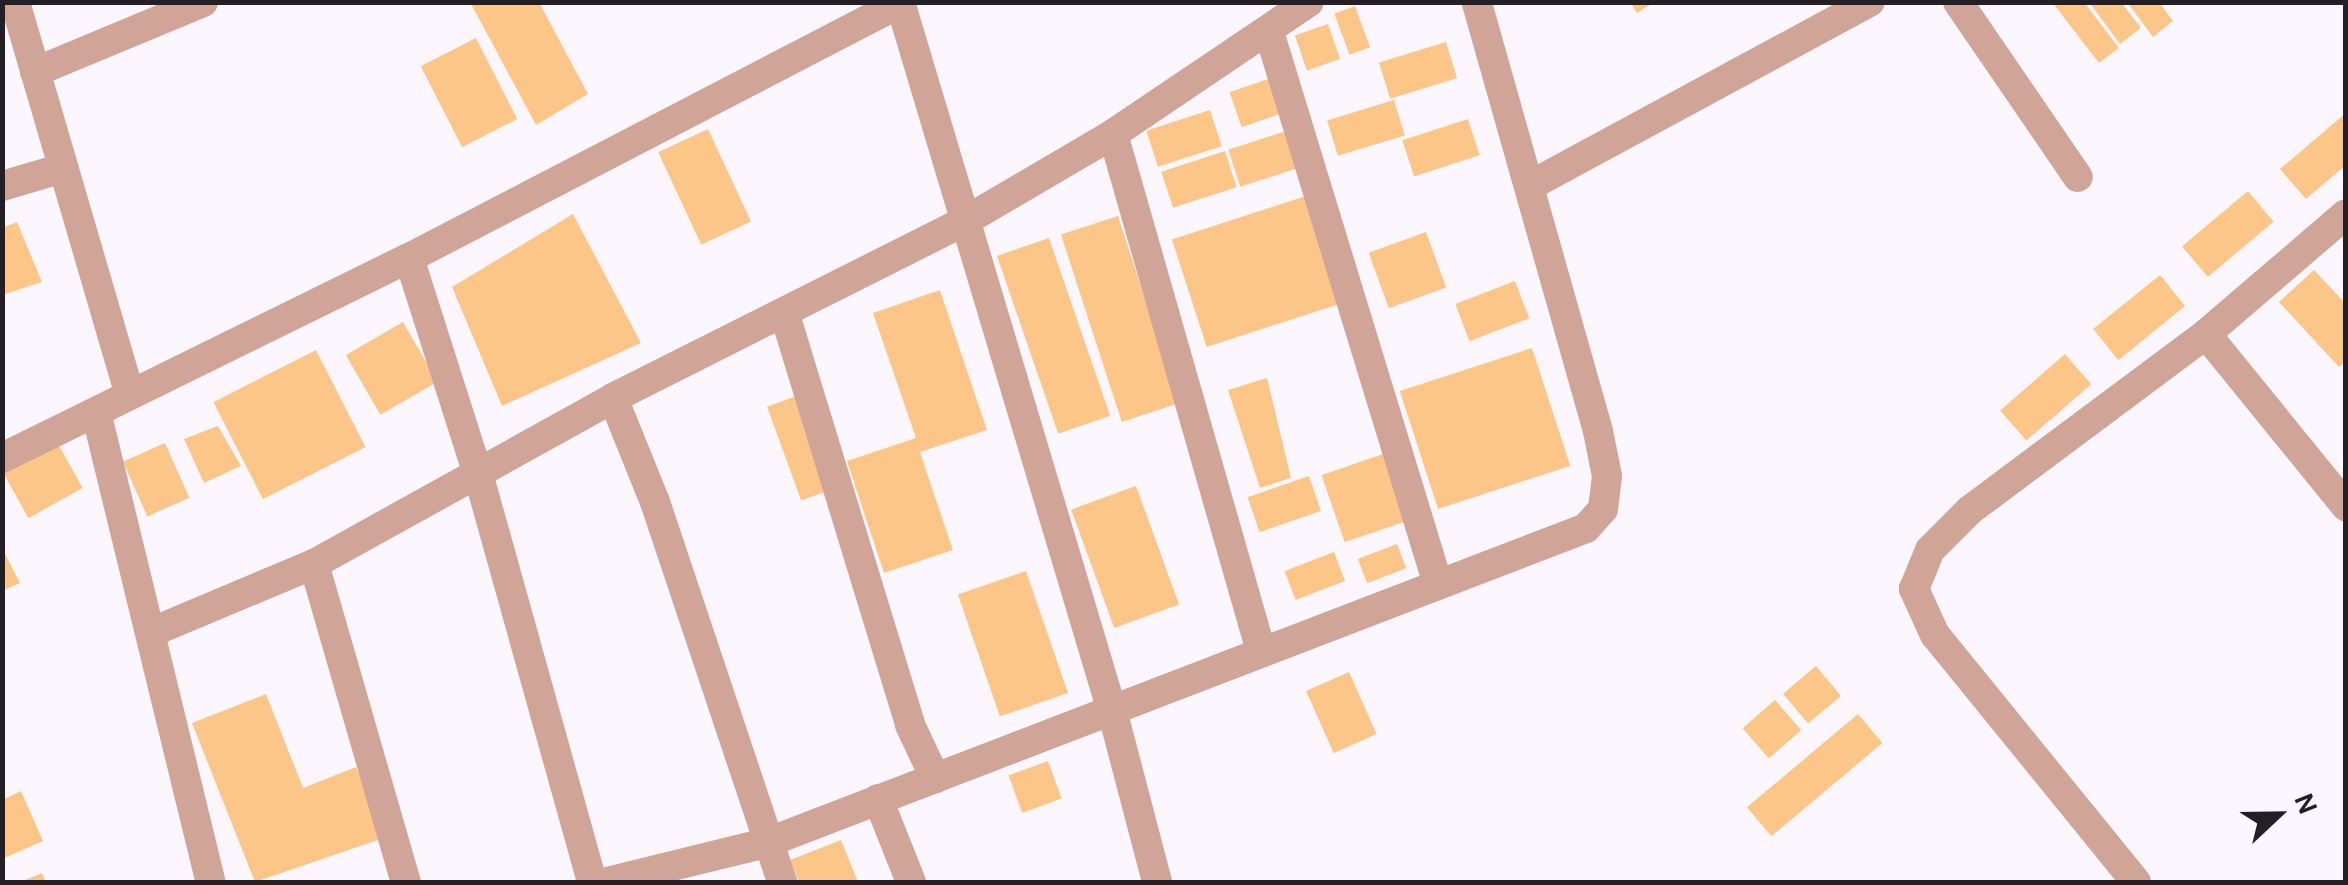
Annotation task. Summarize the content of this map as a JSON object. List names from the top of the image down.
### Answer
{
  "north": "right"
}
